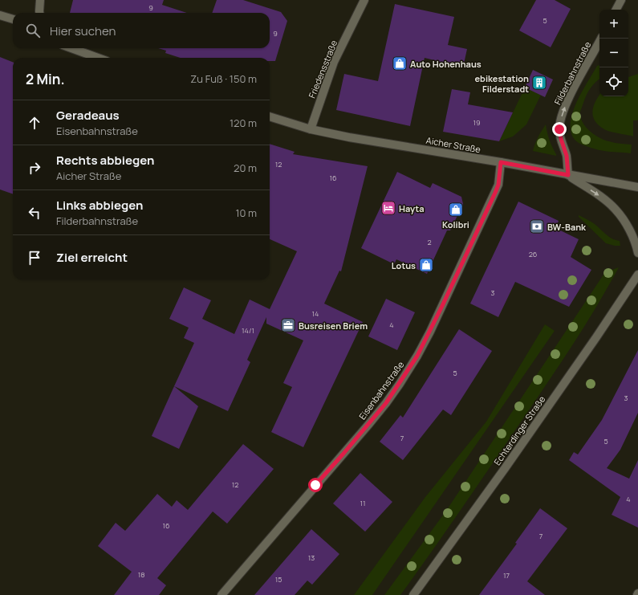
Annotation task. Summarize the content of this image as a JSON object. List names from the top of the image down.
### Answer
{
  "streets": {
    "main road": [
      "Friedensstraße",
      "Filderbahnstraße",
      "Aicher Straße",
      "Eisenbahnstraße",
      "Echterdinger Straße"
    ]
  },
  "crossings": [
    ["Friedensstraße", "Aicher Straße"],
    ["Filderbahnstraße", "Aicher Straße"],
    ["Aicher Straße", "Eisenbahnstraße"]
  ],
  "one_way": ["Filderbahnstraße"],
  "places": {
    "shop": ["Auto Hohenhaus", "Kolibri", "Lotus"],
    "building": ["ebikestation Filderstadt"],
    "hotel": ["Hayta"],
    "bank": ["BW-Bank"],
    "office": ["Busreisen Briem"]
  },
  "house_numbers": [
    "9",
    "5",
    "9",
    "19",
    "12",
    "16",
    "2",
    "26",
    "3",
    "14",
    "4",
    "14/1",
    "5",
    "3",
    "7",
    "5",
    "12",
    "4",
    "11",
    "16",
    "7",
    "13",
    "18",
    "17",
    "15"
  ],
  "page": {
    "map_buttons": ["+", "−"],
    "search": "Hier suchen",
    "heading": ["2 Min.", "Zu Fuß · 150 m"],
    "list": [
      ["Geradeaus", "Eisenbahnstraße", "120 m"],
      ["Rechts abbiegen", "Aicher Straße", "20 m"],
      ["Links abbiegen", "Filderbahnstraße", "10 m"],
      "Ziel erreicht"
    ]
  }
}
